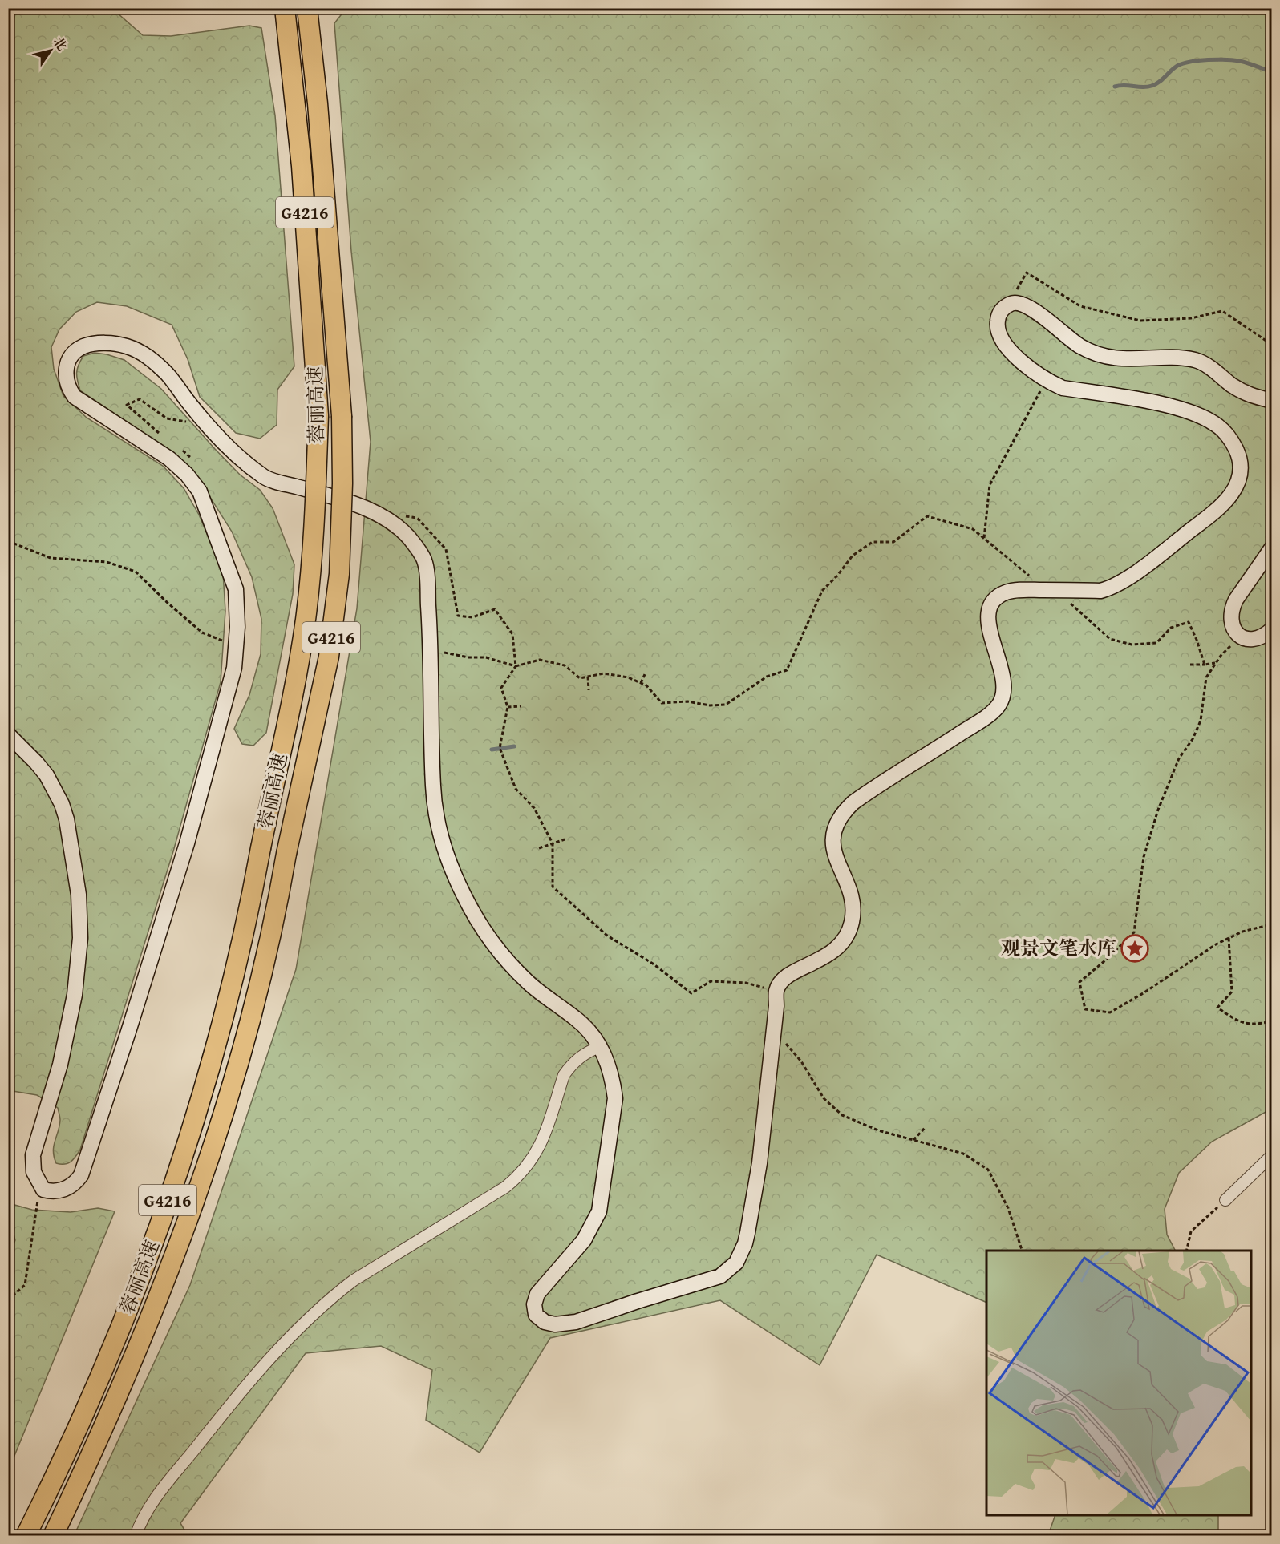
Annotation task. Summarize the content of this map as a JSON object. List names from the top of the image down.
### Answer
{
  "streets": {
    "highway": ["G4216", "蓉丽高速"]
  },
  "places": {
    "place": ["观景文笔水库"]
  },
  "north": "top right"
}
